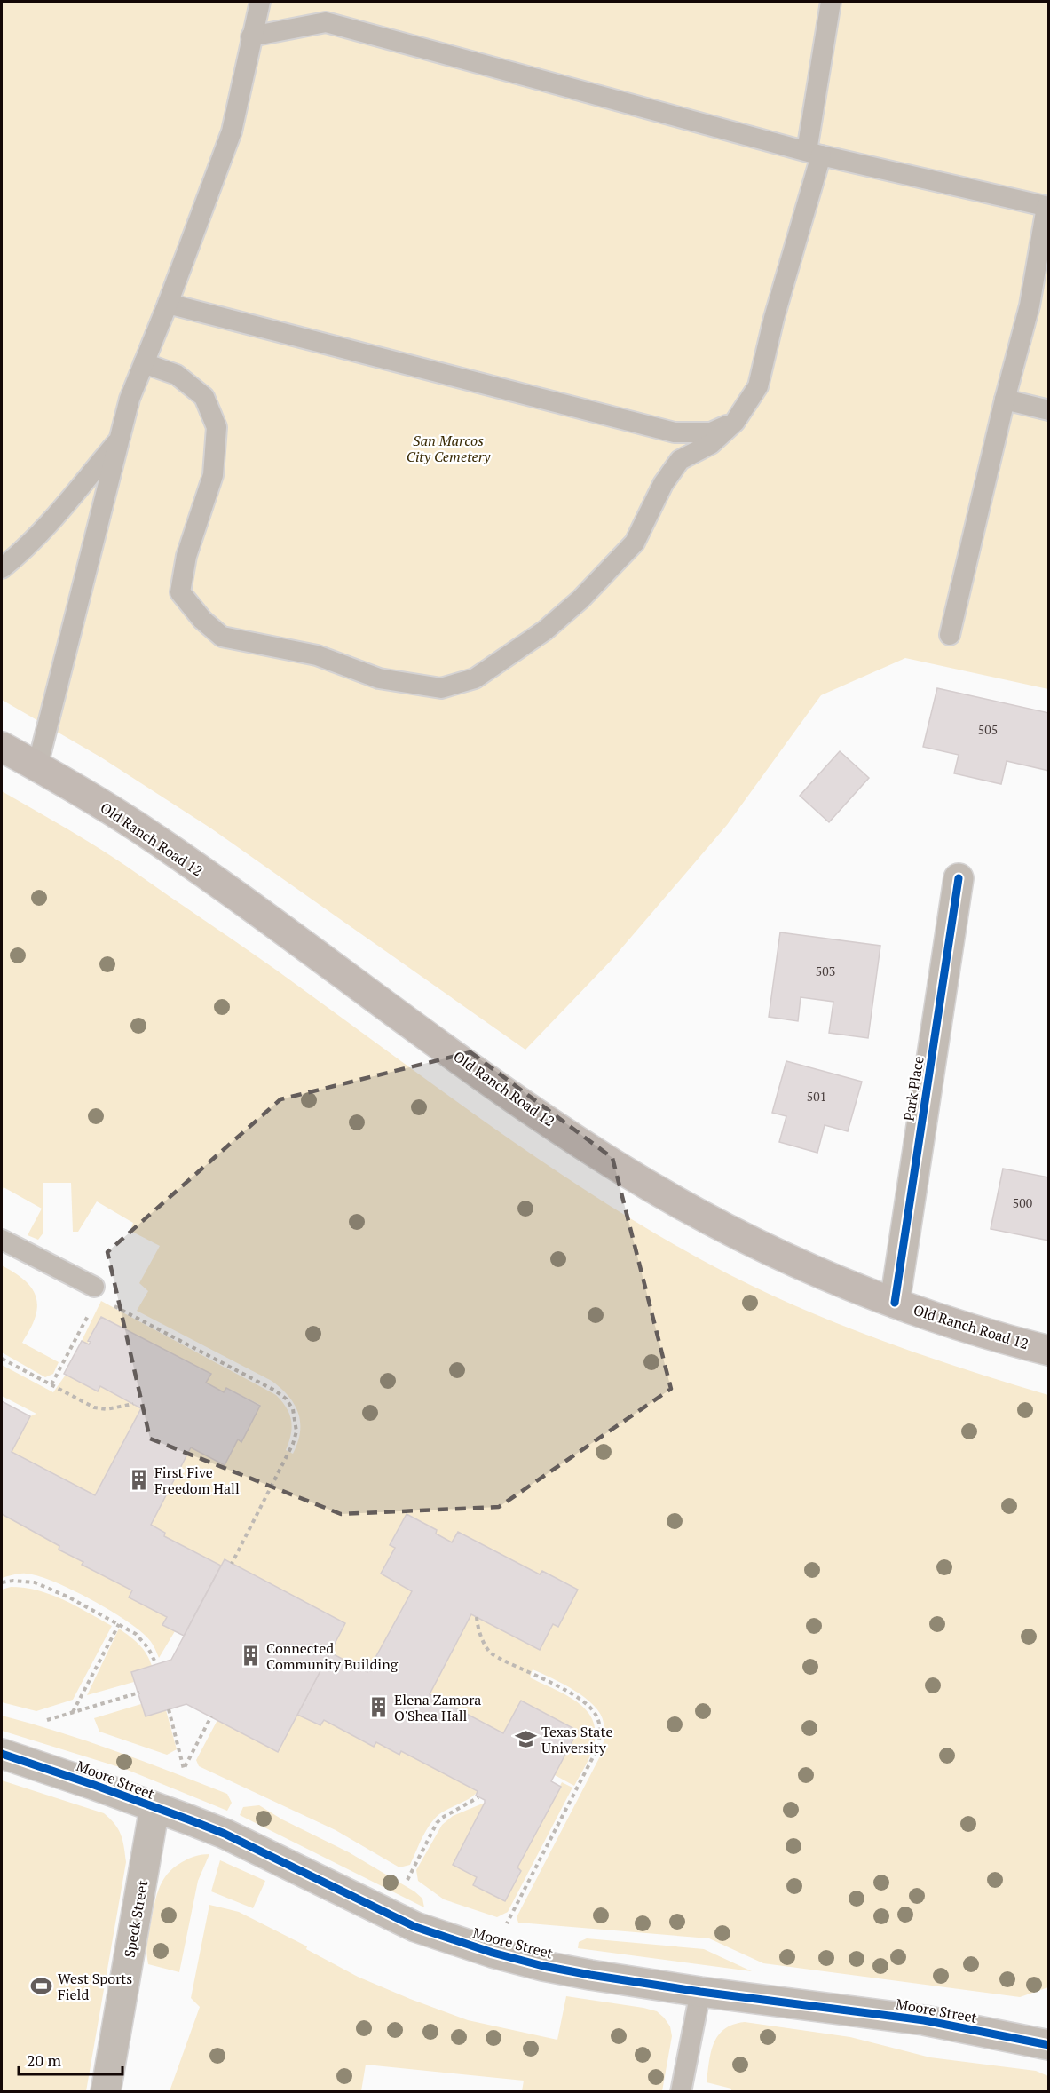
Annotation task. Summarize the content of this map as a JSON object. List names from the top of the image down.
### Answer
{
  "streets": {
    "main road": ["Old Ranch Road 12"],
    "street": ["Park Place", "Moore Street", "Speck Street"]
  },
  "crossings": [
    ["Old Ranch Road 12", "Park Place"],
    ["Moore Street", "Speck Street"]
  ],
  "parks": ["San Marcos City Cemetery"],
  "places": {
    "building": ["First Five Freedom Hall", "Connected Community Building", "Elena Zamora O'Shea Hall"],
    "school or university": ["Texas State University"],
    "sports": ["West Sports Field"]
  },
  "house_numbers": [
    "505",
    "503",
    "501",
    "500"
  ],
  "scale_bar": "20 m"
}
